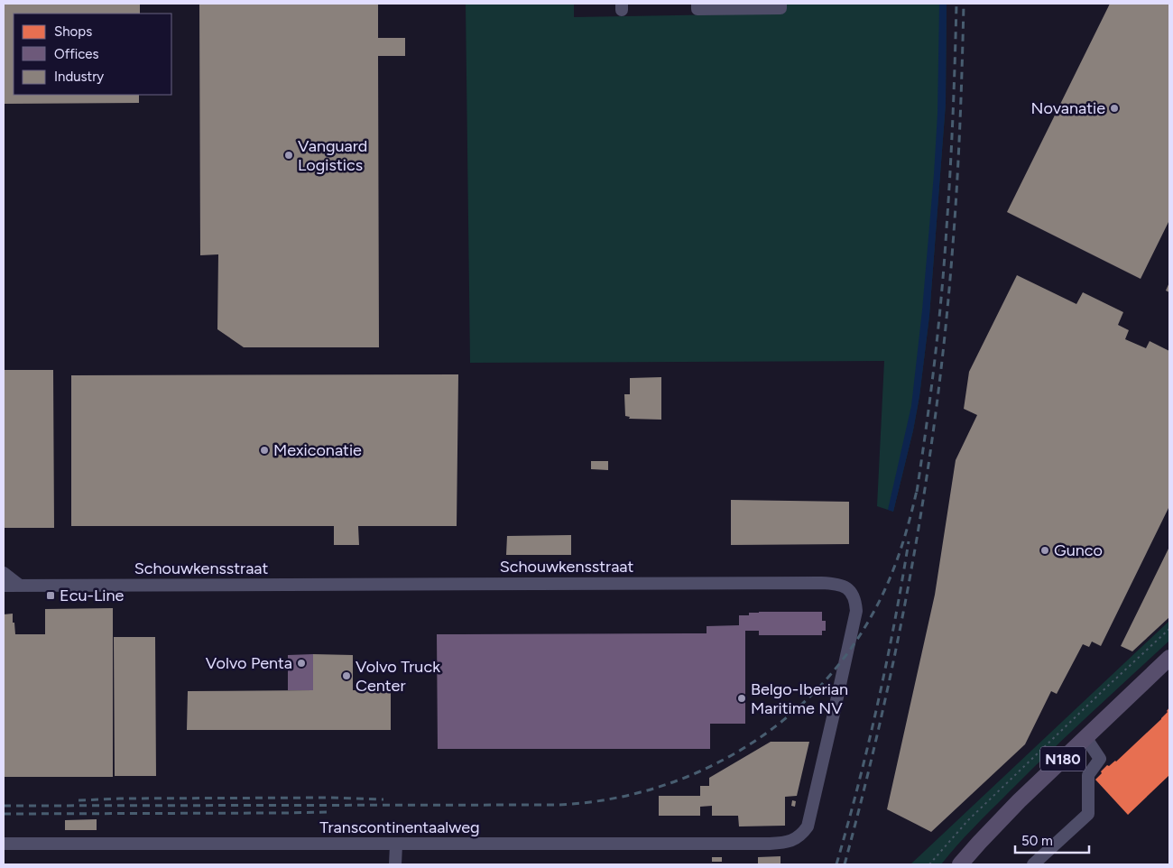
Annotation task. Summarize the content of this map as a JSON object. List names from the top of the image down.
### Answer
{
  "streets": {
    "main road": ["N180"],
    "street": ["Schouwkensstraat", "Transcontinentaalweg"]
  },
  "crossings": [
    ["Schouwkensstraat", "Transcontinentaalweg"]
  ],
  "places": {
    "other": [
      "Novanatie",
      "Vanguard Logistics",
      "Mexiconatie",
      "Gunco",
      "Volvo Penta",
      "Volvo Truck Center",
      "Belgo-Iberian Maritime NV"
    ],
    "transit": ["Ecu-Line"]
  },
  "legend": ["Shops", "Offices", "Industry"],
  "scale_bar": "50 m"
}
